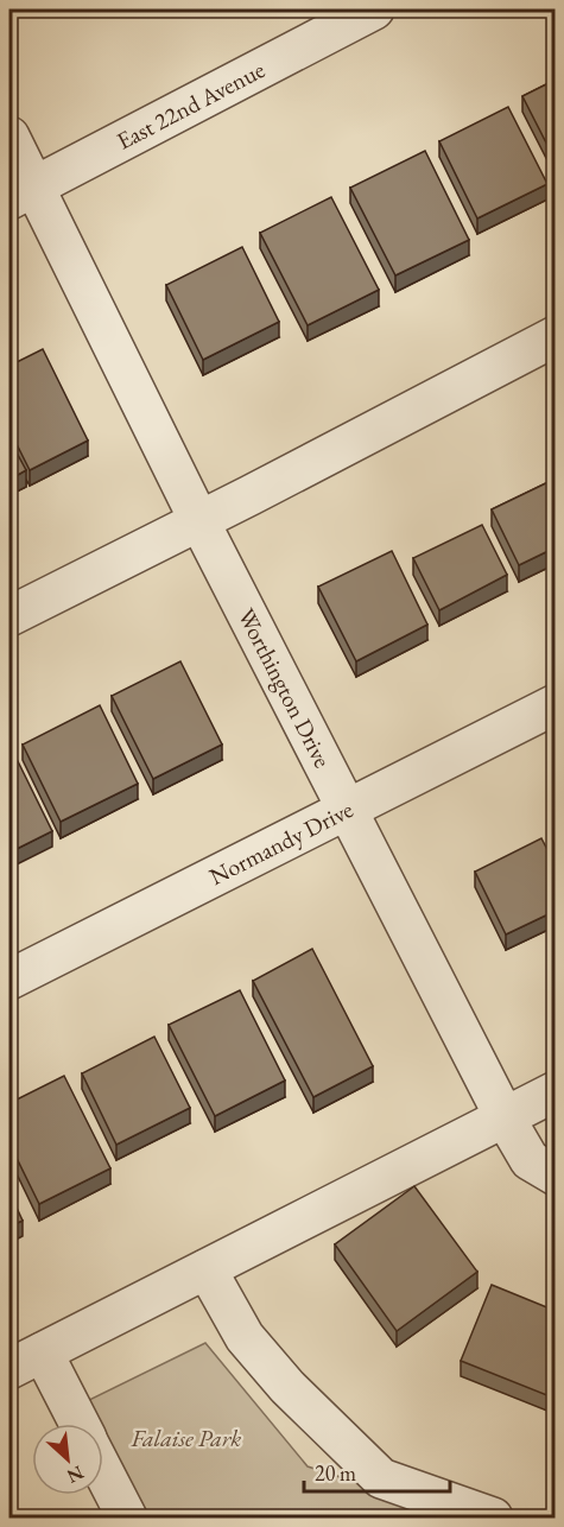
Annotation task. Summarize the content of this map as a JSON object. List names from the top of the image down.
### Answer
{
  "streets": {
    "street": ["East 22nd Avenue", "Worthington Drive", "Normandy Drive"]
  },
  "crossings": [
    ["East 22nd Avenue", "Worthington Drive"],
    ["Worthington Drive", "Normandy Drive"]
  ],
  "parks": ["Falaise Park"],
  "scale_bar": "20 m",
  "north": "bottom right"
}
